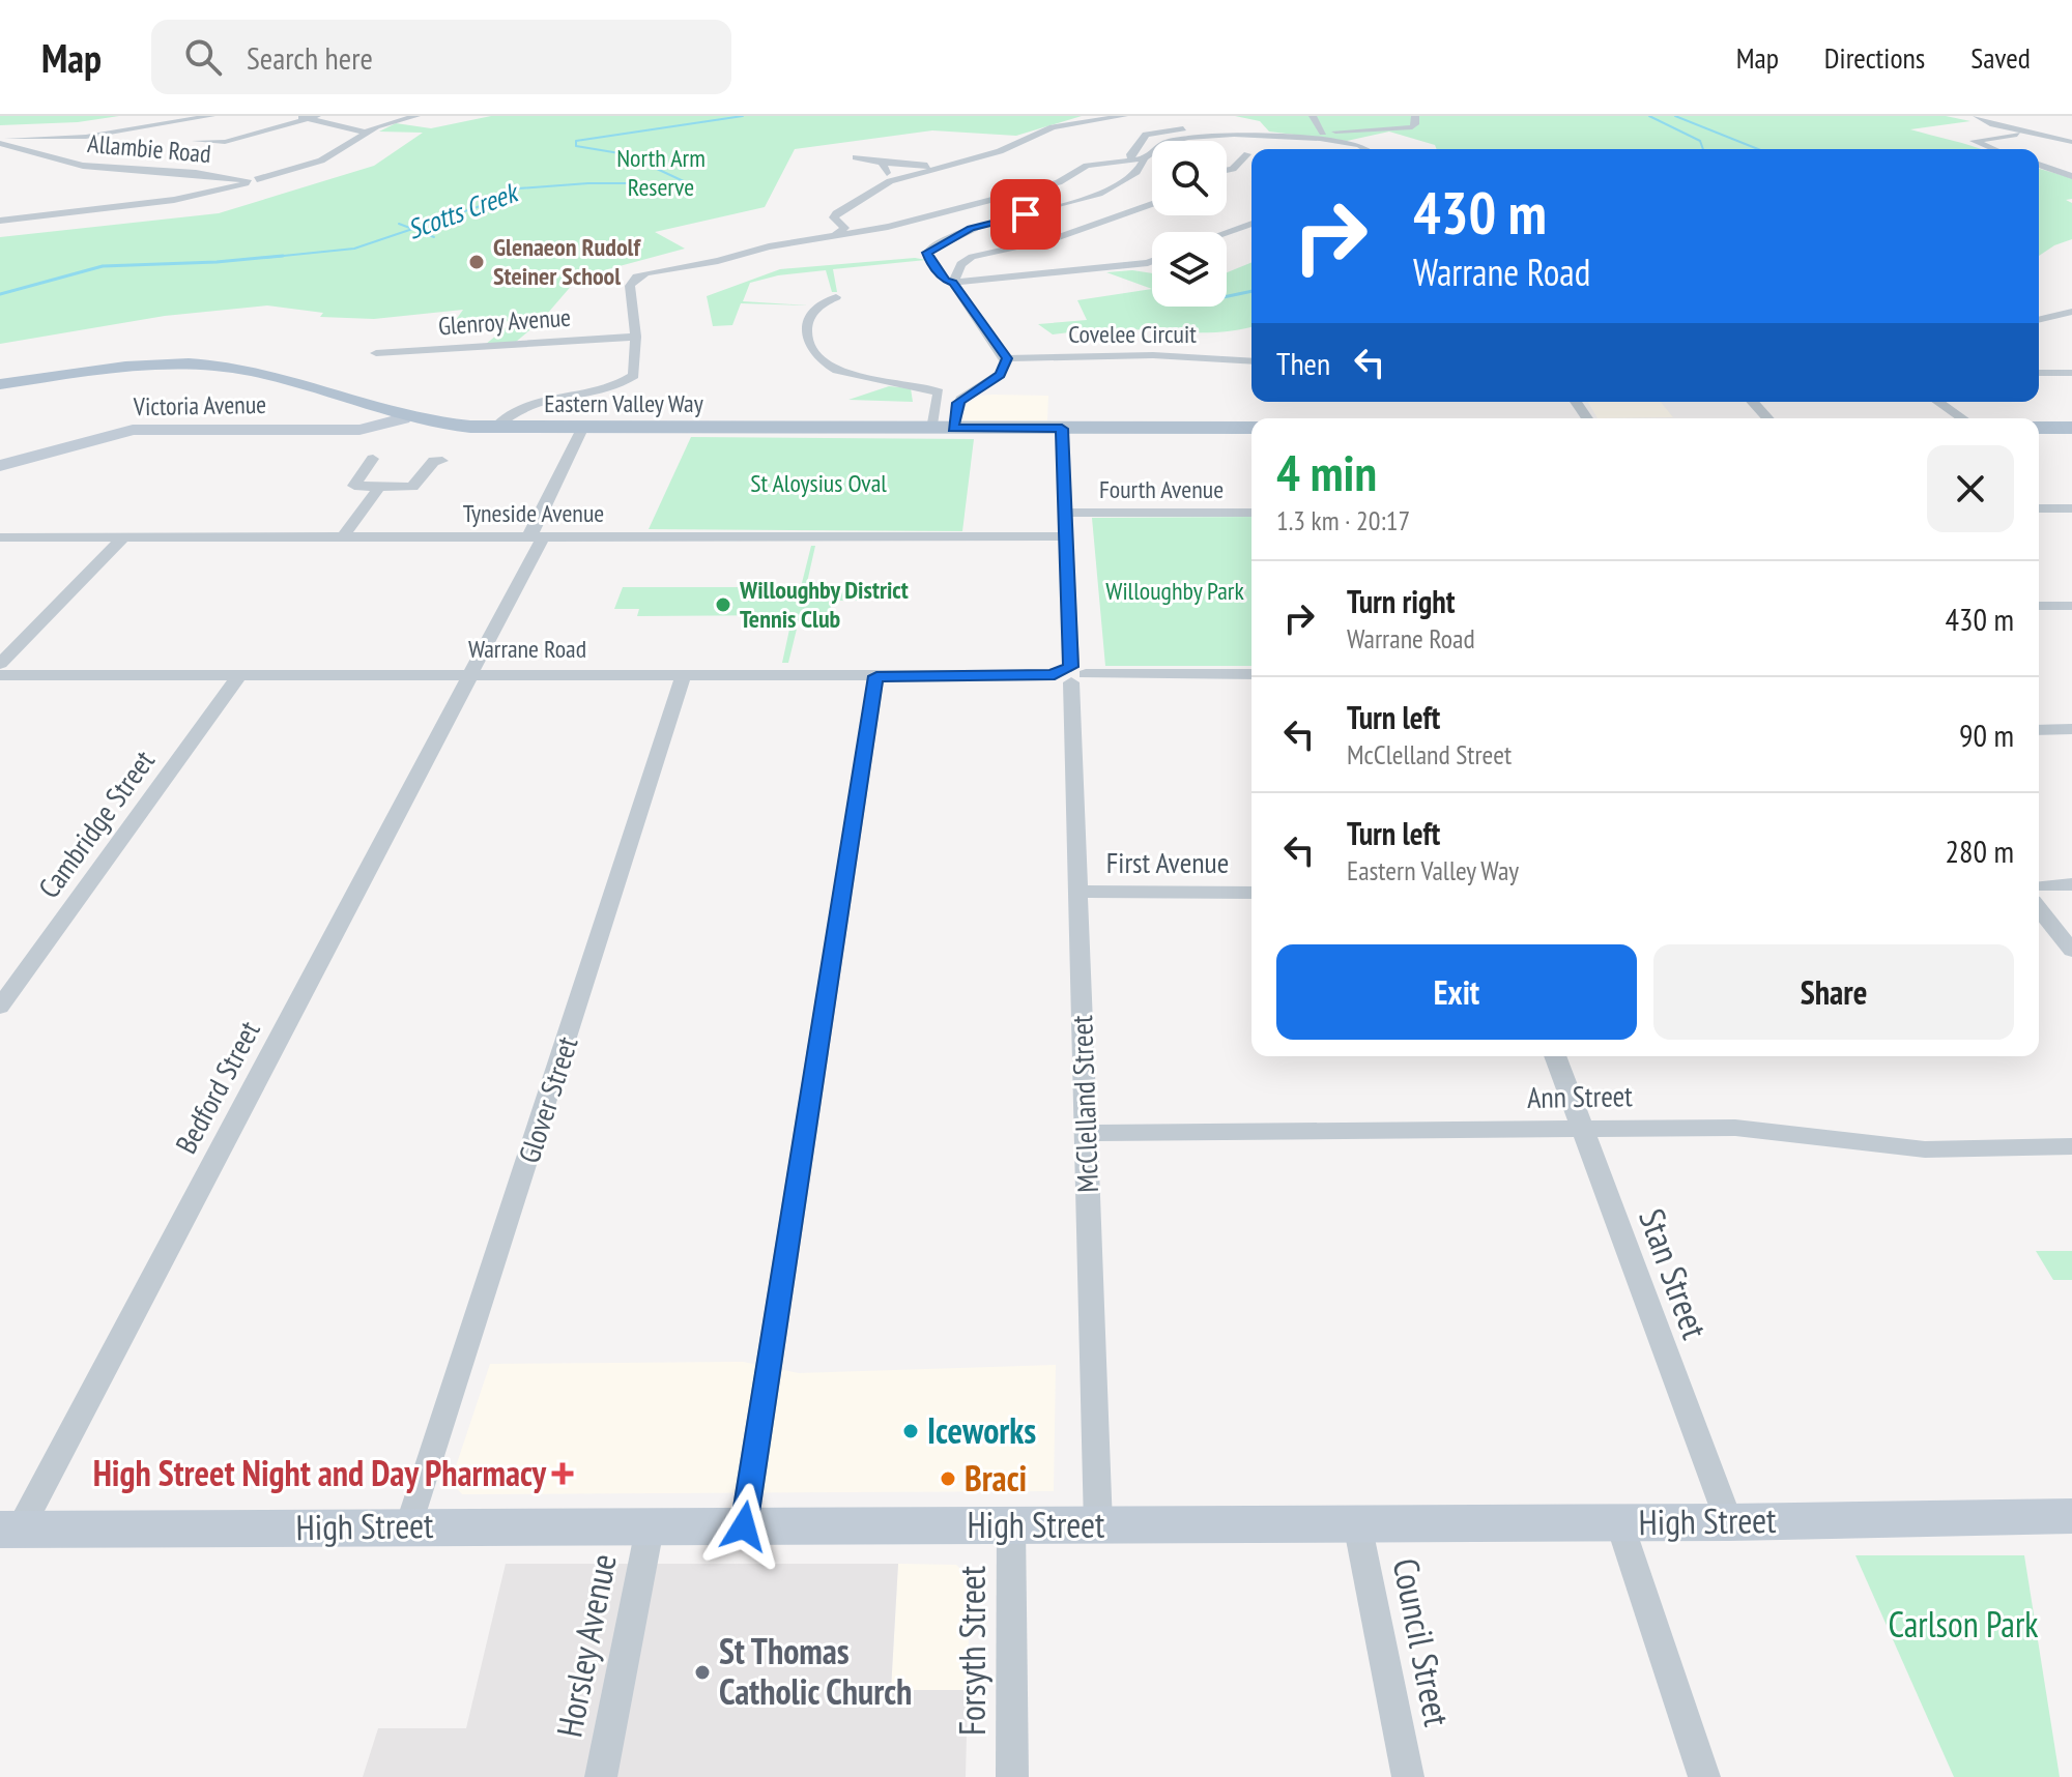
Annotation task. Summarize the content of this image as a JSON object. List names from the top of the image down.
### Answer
{
  "streets": {
    "main road": ["Eastern Valley Way"],
    "street": [
      "Allambie Road",
      "Glenroy Avenue",
      "Covelee Circuit",
      "Victoria Avenue",
      "Fourth Avenue",
      "Tyneside Avenue",
      "Warrane Road",
      "Cambridge Street",
      "First Avenue",
      "Bedford Street",
      "Ann Street",
      "Glover Street",
      "McClelland Street",
      "Stan Street",
      "High Street",
      "Council Street",
      "Horsley Avenue",
      "Forsyth Street"
    ]
  },
  "crossings": [
    ["Eastern Valley Way", "Victoria Avenue"],
    ["Eastern Valley Way", "Bedford Street"],
    ["Eastern Valley Way", "McClelland Street"],
    ["Fourth Avenue", "McClelland Street"],
    ["Tyneside Avenue", "Bedford Street"],
    ["Tyneside Avenue", "McClelland Street"],
    ["Warrane Road", "Cambridge Street"],
    ["Warrane Road", "Bedford Street"],
    ["Warrane Road", "Glover Street"],
    ["Warrane Road", "McClelland Street"],
    ["First Avenue", "McClelland Street"],
    ["Bedford Street", "High Street"],
    ["Ann Street", "McClelland Street"],
    ["Ann Street", "Stan Street"],
    ["Glover Street", "High Street"],
    ["McClelland Street", "High Street"],
    ["Stan Street", "High Street"],
    ["High Street", "Council Street"],
    ["High Street", "Horsley Avenue"],
    ["High Street", "Forsyth Street"]
  ],
  "water": ["Scotts Creek"],
  "parks": [
    "North Arm Reserve",
    "St Aloysius Oval",
    "Willoughby Park",
    "Carlson Park"
  ],
  "places": {
    "other": [
      "Glenaeon Rudolf Steiner School",
      "Willoughby District Tennis Club",
      "Iceworks",
      "Braci",
      "St Thomas Catholic Church"
    ],
    "health": ["High Street Night and Day Pharmacy"]
  },
  "page": {
    "header": "Map",
    "search": "Search here",
    "nav": ["Map", "Directions", "Saved"],
    "turn": ["430 m", "Warrane Road"],
    "then": "Then",
    "heading": ["4 min", "1.3 km · 20:17"],
    "list": [
      {
        "name": "Turn right",
        "note": "Warrane Road",
        "value": "430 m"
      },
      {
        "name": "Turn left",
        "note": "McClelland Street",
        "value": "90 m"
      },
      {
        "name": "Turn left",
        "note": "Eastern Valley Way",
        "value": "280 m"
      }
    ],
    "buttons": ["Exit", "Share"]
  }
}
